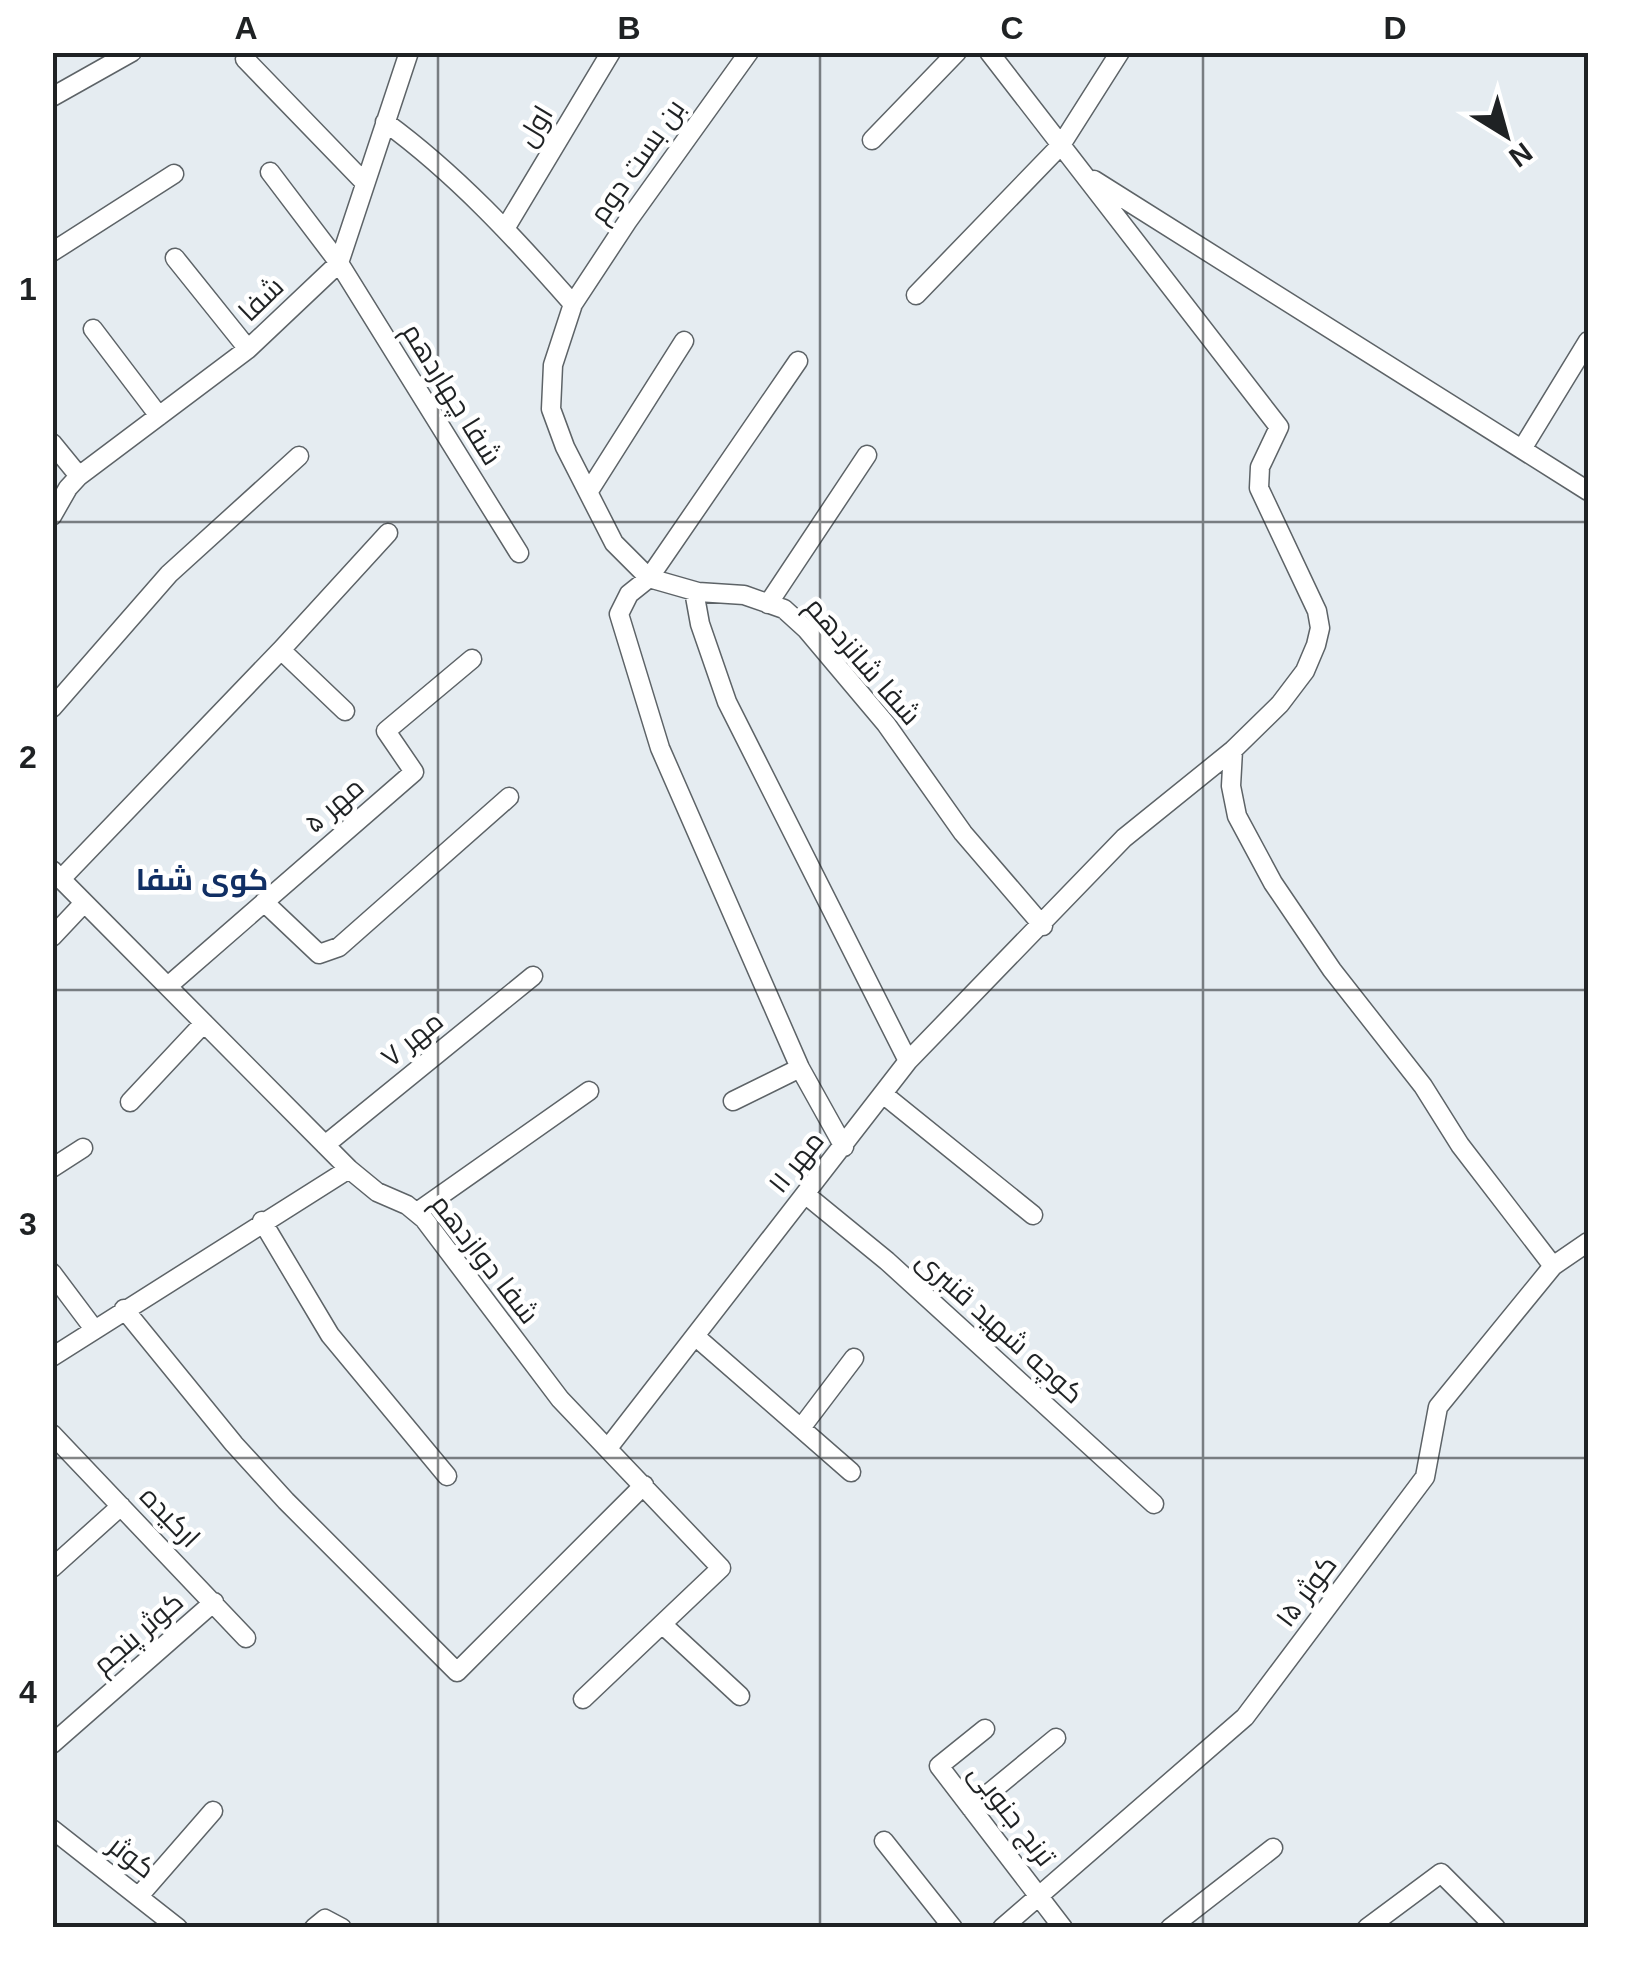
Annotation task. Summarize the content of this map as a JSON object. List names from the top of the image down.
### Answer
{
  "streets": {
    "street": [
      "اول",
      "بن بست دوم",
      "شفا",
      "شفا چهاردهم",
      "شفا شانزدهم",
      "مهر ۵",
      "مهر ۷",
      "مهر ۱۱",
      "شفا دوازدهم",
      "کوچه شهید قنبری",
      "ارکیده",
      "کوثر ۱۵",
      "کوثر پنجم",
      "ترنج جنوبی",
      "کوثر"
    ]
  },
  "crossings": [
    ["بن بست دوم", "شفا شانزدهم"],
    ["شفا", "شفا چهاردهم"],
    ["شفا شانزدهم", "مهر ۱۱"],
    ["مهر ۵", "شفا دوازدهم"],
    ["مهر ۷", "شفا دوازدهم"],
    ["مهر ۱۱", "شفا دوازدهم"],
    ["مهر ۱۱", "کوچه شهید قنبری"],
    ["ارکیده", "کوثر پنجم"],
    ["کوثر ۱۵", "ترنج جنوبی"]
  ],
  "districts": ["کوی شفا"],
  "north": "bottom right",
  "grid": {
    "columns": [
      "A",
      "B",
      "C",
      "D"
    ],
    "rows": [
      "1",
      "2",
      "3",
      "4"
    ]
  }
}
